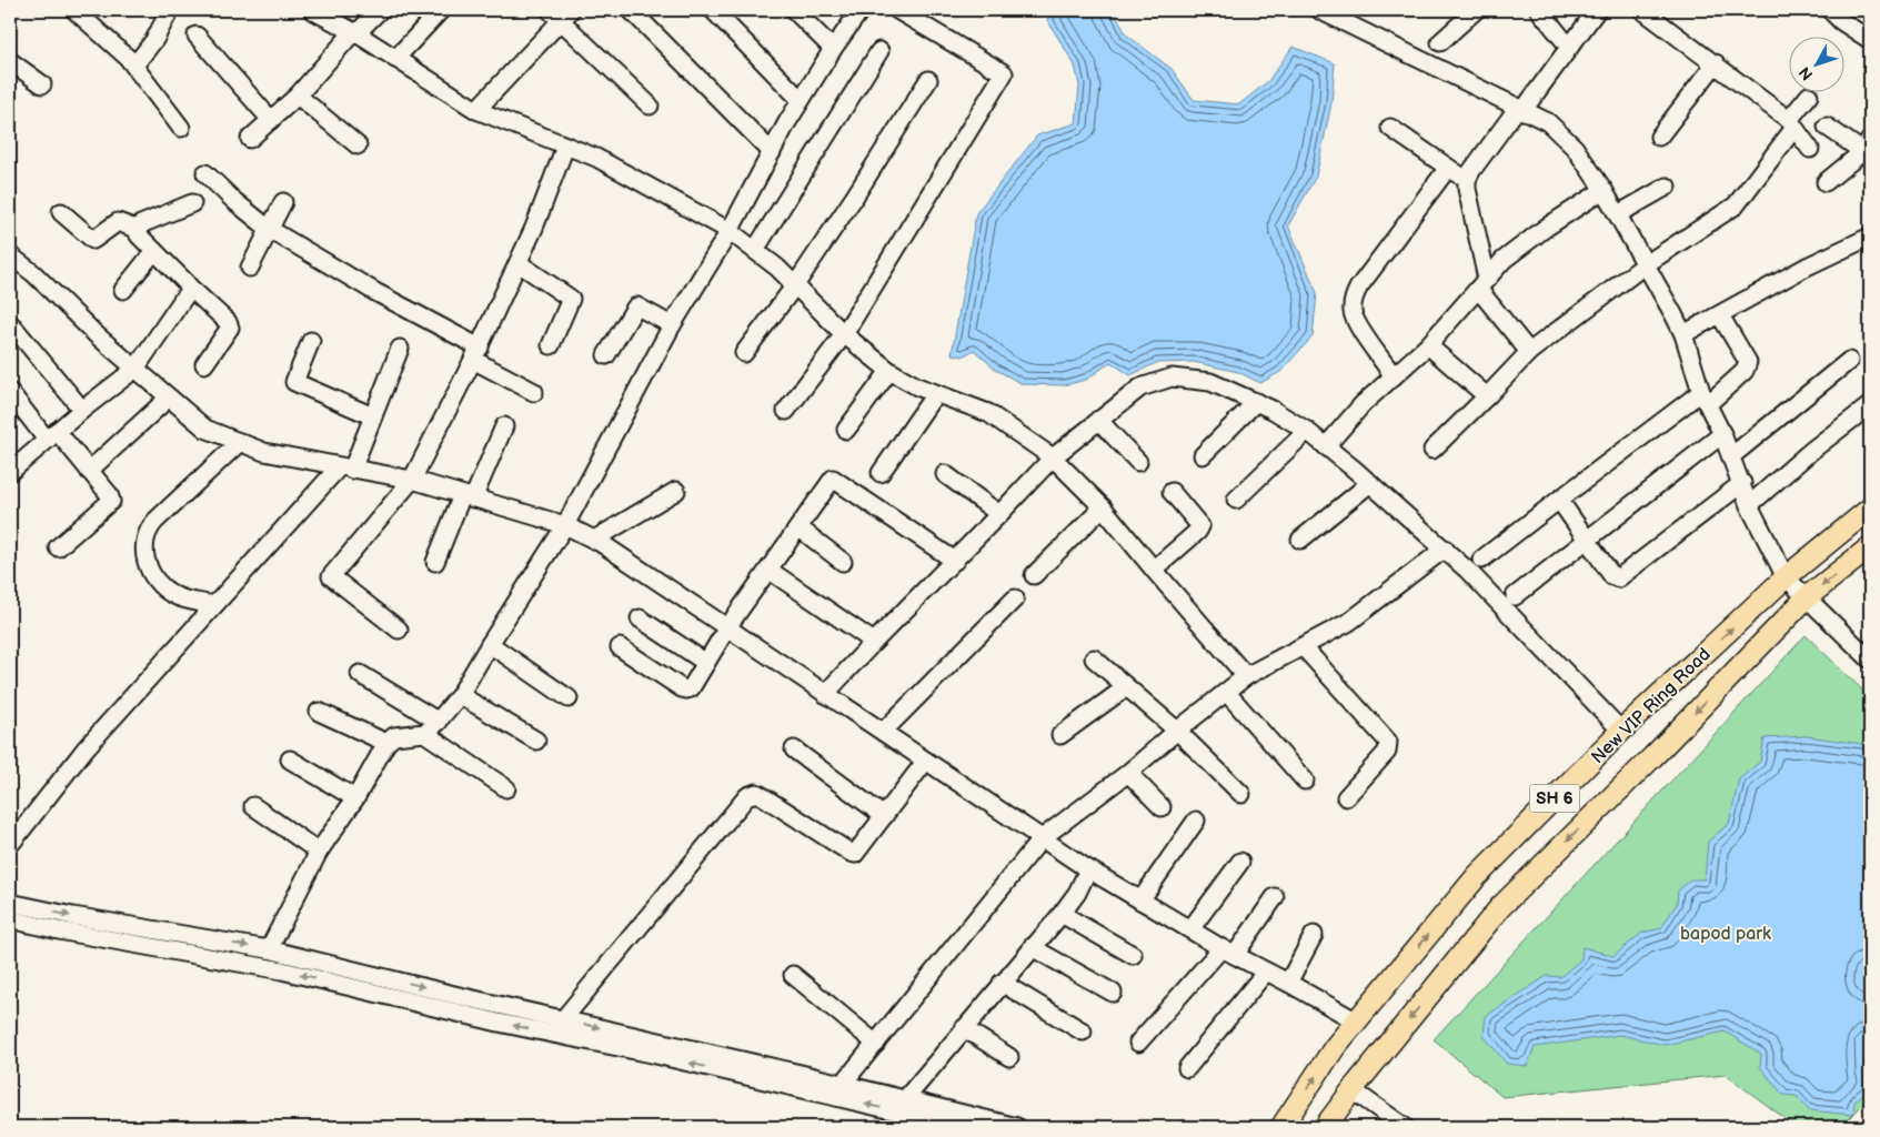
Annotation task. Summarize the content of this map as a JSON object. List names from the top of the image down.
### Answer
{
  "streets": {
    "main road": ["New VIP Ring Road", "SH 6"]
  },
  "parks": ["bapod park"],
  "north": "bottom left"
}
